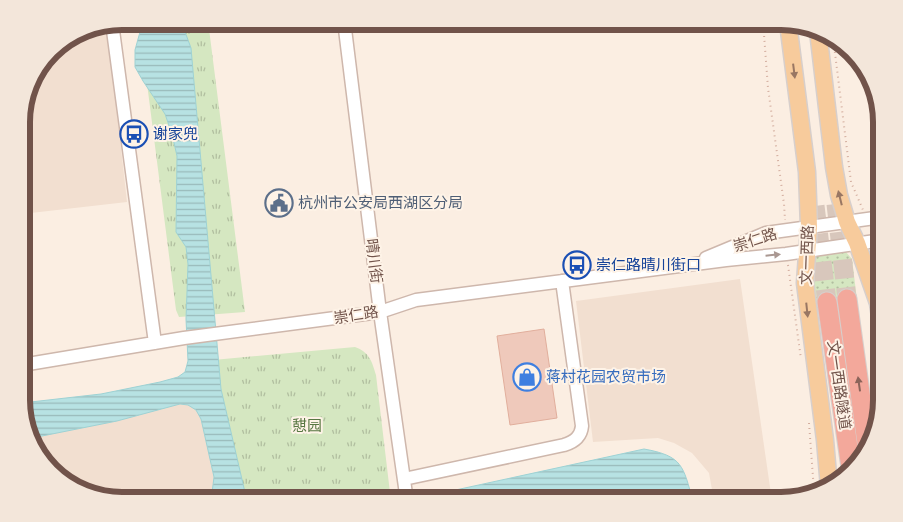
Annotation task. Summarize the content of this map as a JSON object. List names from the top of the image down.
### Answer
{
  "streets": {
    "highway": ["文一西路隧道"],
    "main road": ["文一西路"],
    "street": ["崇仁路", "晴川街"]
  },
  "crossings": [
    ["崇仁路", "文一西路"],
    ["崇仁路", "晴川街"]
  ],
  "parks": ["憇园"],
  "places": {
    "bus stop": ["谢家兜", "崇仁路晴川街口"],
    "public building": ["杭州市公安局西湖区分局"],
    "shop": ["蒋村花园农贸市场"]
  }
}
